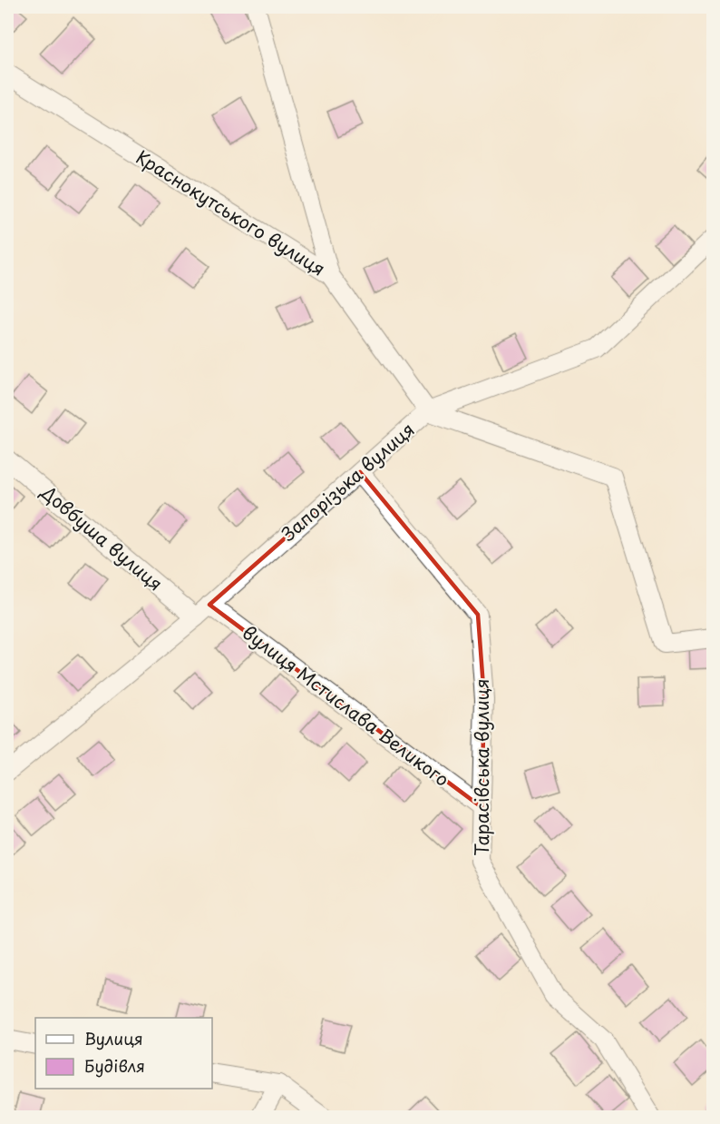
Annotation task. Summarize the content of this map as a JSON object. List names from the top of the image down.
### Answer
{
  "streets": {
    "street": [
      "Краснокутського вулиця",
      "Запорізька вулиця",
      "Довбуша вулиця",
      "вулиця Мстислава Великого",
      "Тарасівська вулиця"
    ]
  },
  "crossings": [
    ["Краснокутського вулиця", "Запорізька вулиця"],
    ["Запорізька вулиця", "Довбуша вулиця"],
    ["Запорізька вулиця", "вулиця Мстислава Великого"],
    ["Запорізька вулиця", "Тарасівська вулиця"],
    ["вулиця Мстислава Великого", "Тарасівська вулиця"]
  ],
  "legend": ["Вулиця", "Будівля"]
}
